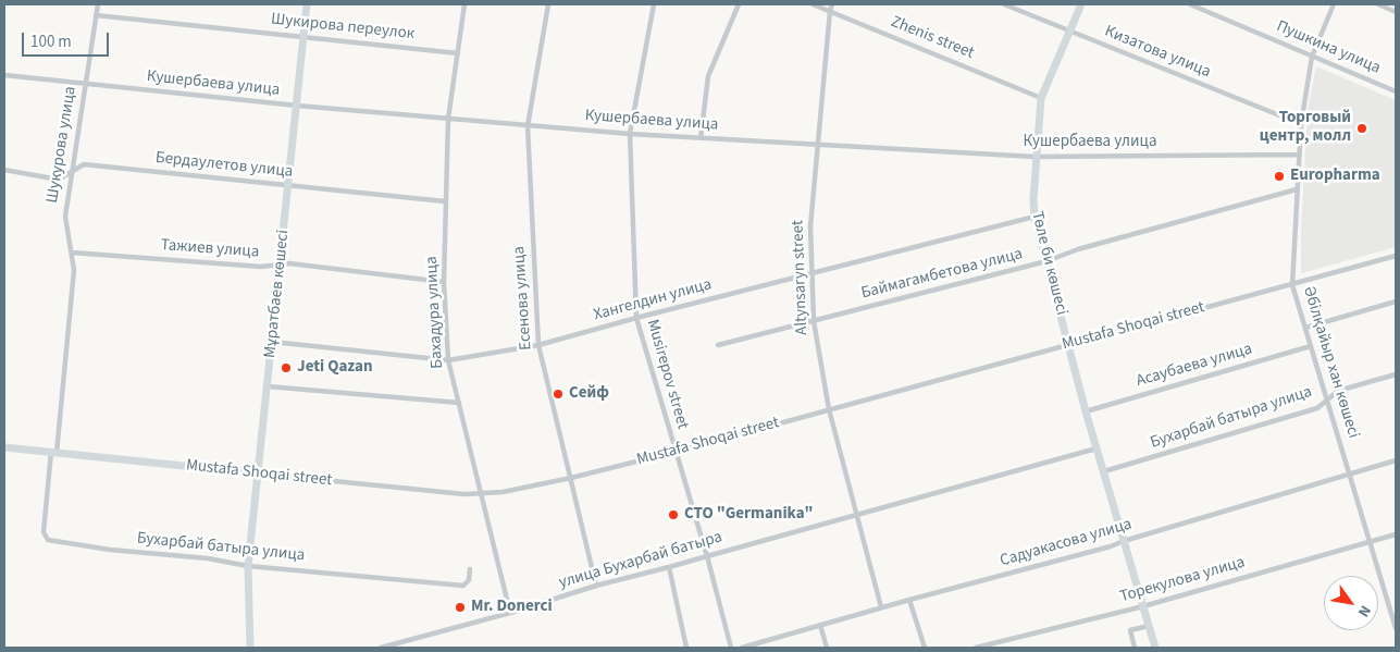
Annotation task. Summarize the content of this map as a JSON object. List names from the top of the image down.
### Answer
{
  "streets": {
    "street": [
      "Шукирова переулок",
      "Zhenis street",
      "Пушкина улица",
      "Кизатова улица",
      "Кушербаева улица",
      "Шукурова улица",
      "Бердаулетов улица",
      "Тажиев улица",
      "Төле би көшесі",
      "Баймагамбетова улица",
      "Altynsaryn street",
      "Мұратбаев көшесі",
      "Есенова улица",
      "Хангелдин улица",
      "Бахадура улица",
      "Mustafa Shoqai street",
      "Әбілқайыр хан көшесі",
      "Асаубаева улица",
      "Musirepov street",
      "Бухарбай батыра улица",
      "Садуакасова улица",
      "улица Бухарбай батыра",
      "Торекулова улица"
    ]
  },
  "crossings": [
    ["Шукирова переулок", "Шукурова улица"],
    ["Шукирова переулок", "Мұратбаев көшесі"],
    ["Шукирова переулок", "Бахадура улица"],
    ["Zhenis street", "Төле би көшесі"],
    ["Zhenis street", "Altynsaryn street"],
    ["Пушкина улица", "Әбілқайыр хан көшесі"],
    ["Кизатова улица", "Төле би көшесі"],
    ["Кизатова улица", "Әбілқайыр хан көшесі"],
    ["Кушербаева улица", "Шукурова улица"],
    ["Кушербаева улица", "Төле би көшесі"],
    ["Кушербаева улица", "Altynsaryn street"],
    ["Кушербаева улица", "Мұратбаев көшесі"],
    ["Кушербаева улица", "Есенова улица"],
    ["Кушербаева улица", "Бахадура улица"],
    ["Кушербаева улица", "Әбілқайыр хан көшесі"],
    ["Кушербаева улица", "Musirepov street"],
    ["Шукурова улица", "Бердаулетов улица"],
    ["Шукурова улица", "Тажиев улица"],
    ["Шукурова улица", "Mustafa Shoqai street"],
    ["Шукурова улица", "Бухарбай батыра улица"],
    ["Бердаулетов улица", "Мұратбаев көшесі"],
    ["Бердаулетов улица", "Бахадура улица"],
    ["Тажиев улица", "Мұратбаев көшесі"],
    ["Тажиев улица", "Бахадура улица"],
    ["Төле би көшесі", "Баймагамбетова улица"],
    ["Төле би көшесі", "Хангелдин улица"],
    ["Төле би көшесі", "Mustafa Shoqai street"],
    ["Төле би көшесі", "Асаубаева улица"],
    ["Төле би көшесі", "Бухарбай батыра улица"],
    ["Төле би көшесі", "Садуакасова улица"],
    ["Төле би көшесі", "улица Бухарбай батыра"],
    ["Төле би көшесі", "Торекулова улица"],
    ["Баймагамбетова улица", "Altynsaryn street"],
    ["Баймагамбетова улица", "Әбілқайыр хан көшесі"],
    ["Altynsaryn street", "Хангелдин улица"],
    ["Altynsaryn street", "Mustafa Shoqai street"],
    ["Altynsaryn street", "Садуакасова улица"],
    ["Altynsaryn street", "улица Бухарбай батыра"],
    ["Мұратбаев көшесі", "Хангелдин улица"],
    ["Мұратбаев көшесі", "Mustafa Shoqai street"],
    ["Мұратбаев көшесі", "Бухарбай батыра улица"],
    ["Есенова улица", "Хангелдин улица"],
    ["Есенова улица", "Mustafa Shoqai street"],
    ["Есенова улица", "улица Бухарбай батыра"],
    ["Хангелдин улица", "Бахадура улица"],
    ["Хангелдин улица", "Musirepov street"],
    ["Бахадура улица", "Mustafa Shoqai street"],
    ["Бахадура улица", "улица Бухарбай батыра"],
    ["Mustafa Shoqai street", "Әбілқайыр хан көшесі"],
    ["Mustafa Shoqai street", "Musirepov street"],
    ["Mustafa Shoqai street", "Бухарбай батыра улица"],
    ["Әбілқайыр хан көшесі", "Асаубаева улица"],
    ["Әбілқайыр хан көшесі", "Бухарбай батыра улица"],
    ["Әбілқайыр хан көшесі", "Садуакасова улица"],
    ["Әбілқайыр хан көшесі", "Торекулова улица"],
    ["Musirepov street", "улица Бухарбай батыра"]
  ],
  "places": [
    "Торговый центр, молл",
    "Europharma",
    "Jeti Qazan",
    "Сейф",
    "СТО \"Germanika\"",
    "Mr. Donerci"
  ],
  "scale_bar": "100 m",
  "north": "bottom right"
}
